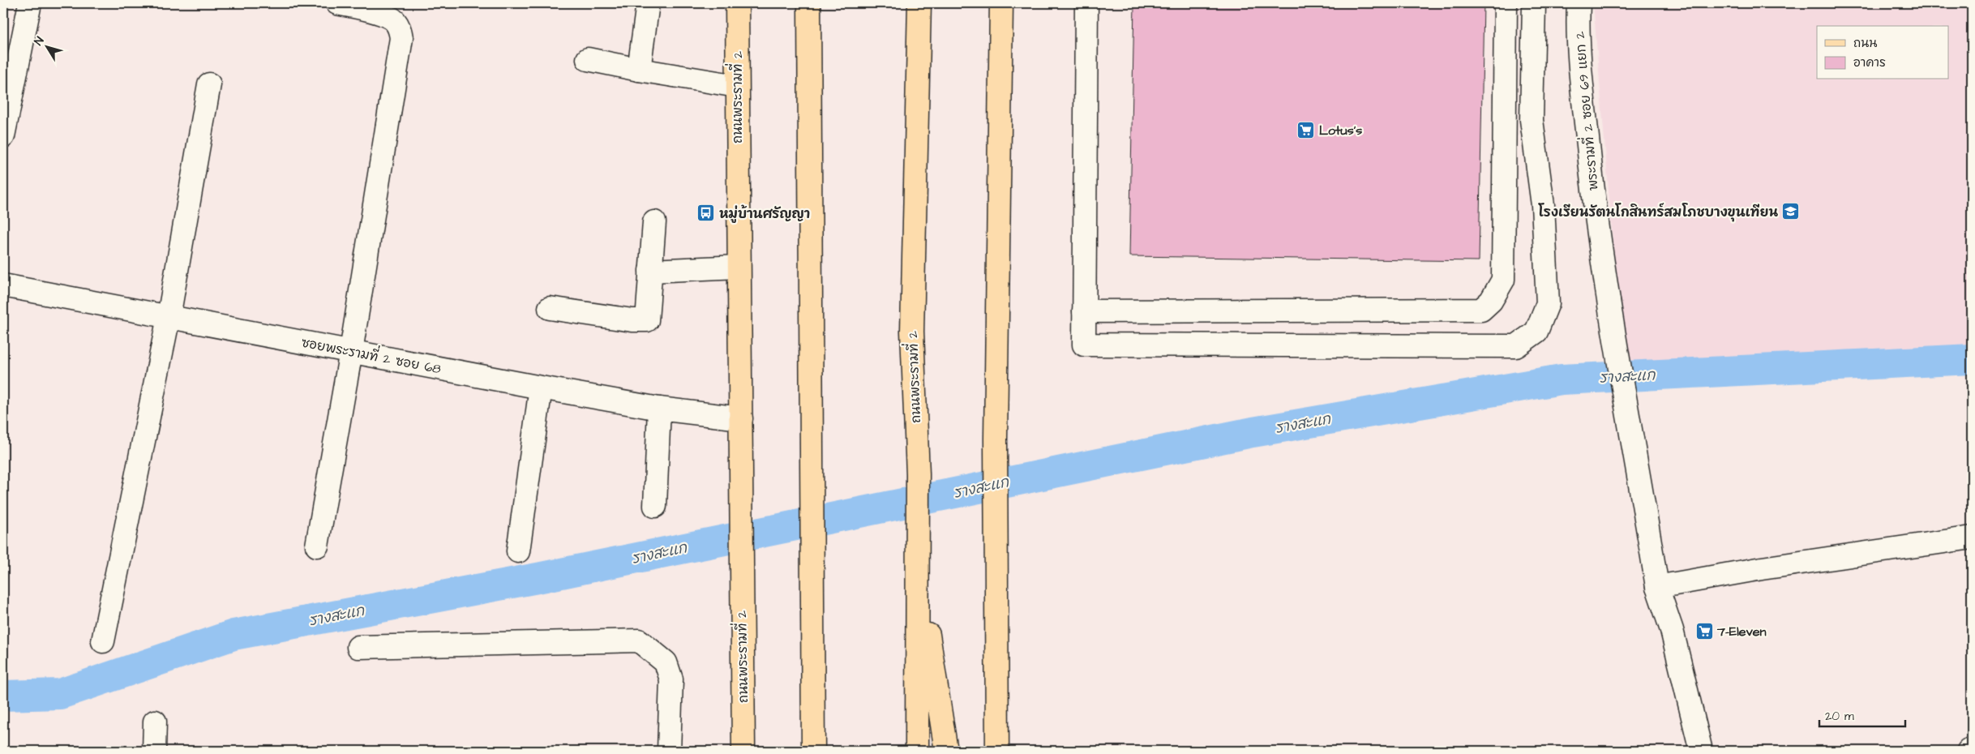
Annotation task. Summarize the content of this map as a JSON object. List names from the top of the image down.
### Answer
{
  "streets": {
    "main road": ["ถนนพระรามที่ 2"],
    "street": ["พระรามที่ 2 ซอย 69 แยก 2", "ซอยพระรามที่ 2 ซอย 68"]
  },
  "crossings": [
    ["ถนนพระรามที่ 2", "ซอยพระรามที่ 2 ซอย 68"]
  ],
  "water": ["รางสะแก"],
  "places": {
    "supermarket": ["Lotus's", "7-Eleven"],
    "school or university": ["โรงเรียนรัตนโกสินทร์สมโภชบางขุนเทียน"],
    "bus stop": ["หมู่บ้านศรัญญา"]
  },
  "legend": ["ถนน", "อาคาร"],
  "scale_bar": "20 m",
  "north": "top left"
}
